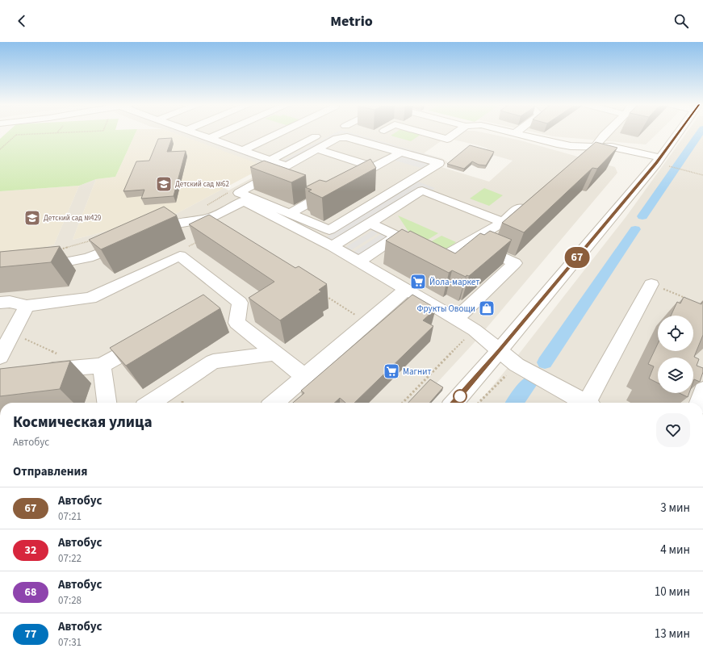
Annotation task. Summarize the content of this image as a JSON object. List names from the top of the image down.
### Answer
{
  "places": {
    "school or university": ["Детский сад №62", "Детский сад №429"],
    "supermarket": ["Йола-маркет", "Магнит"],
    "shop": ["Фрукты Овощи"]
  },
  "lines": ["bus line 67"],
  "page": {
    "header": "Metrio",
    "on_map": "67",
    "heading": [
      ["Космическая улица", "Автобус"],
      "Отправления"
    ],
    "list": [
      {
        "mark": "67",
        "name": "Автобус",
        "note": "07:21",
        "value": "3 мин"
      },
      {
        "mark": "32",
        "name": "Автобус",
        "note": "07:22",
        "value": "4 мин"
      },
      {
        "mark": "68",
        "name": "Автобус",
        "note": "07:28",
        "value": "10 мин"
      },
      {
        "mark": "77",
        "name": "Автобус",
        "note": "07:31",
        "value": "13 мин"
      }
    ]
  }
}
